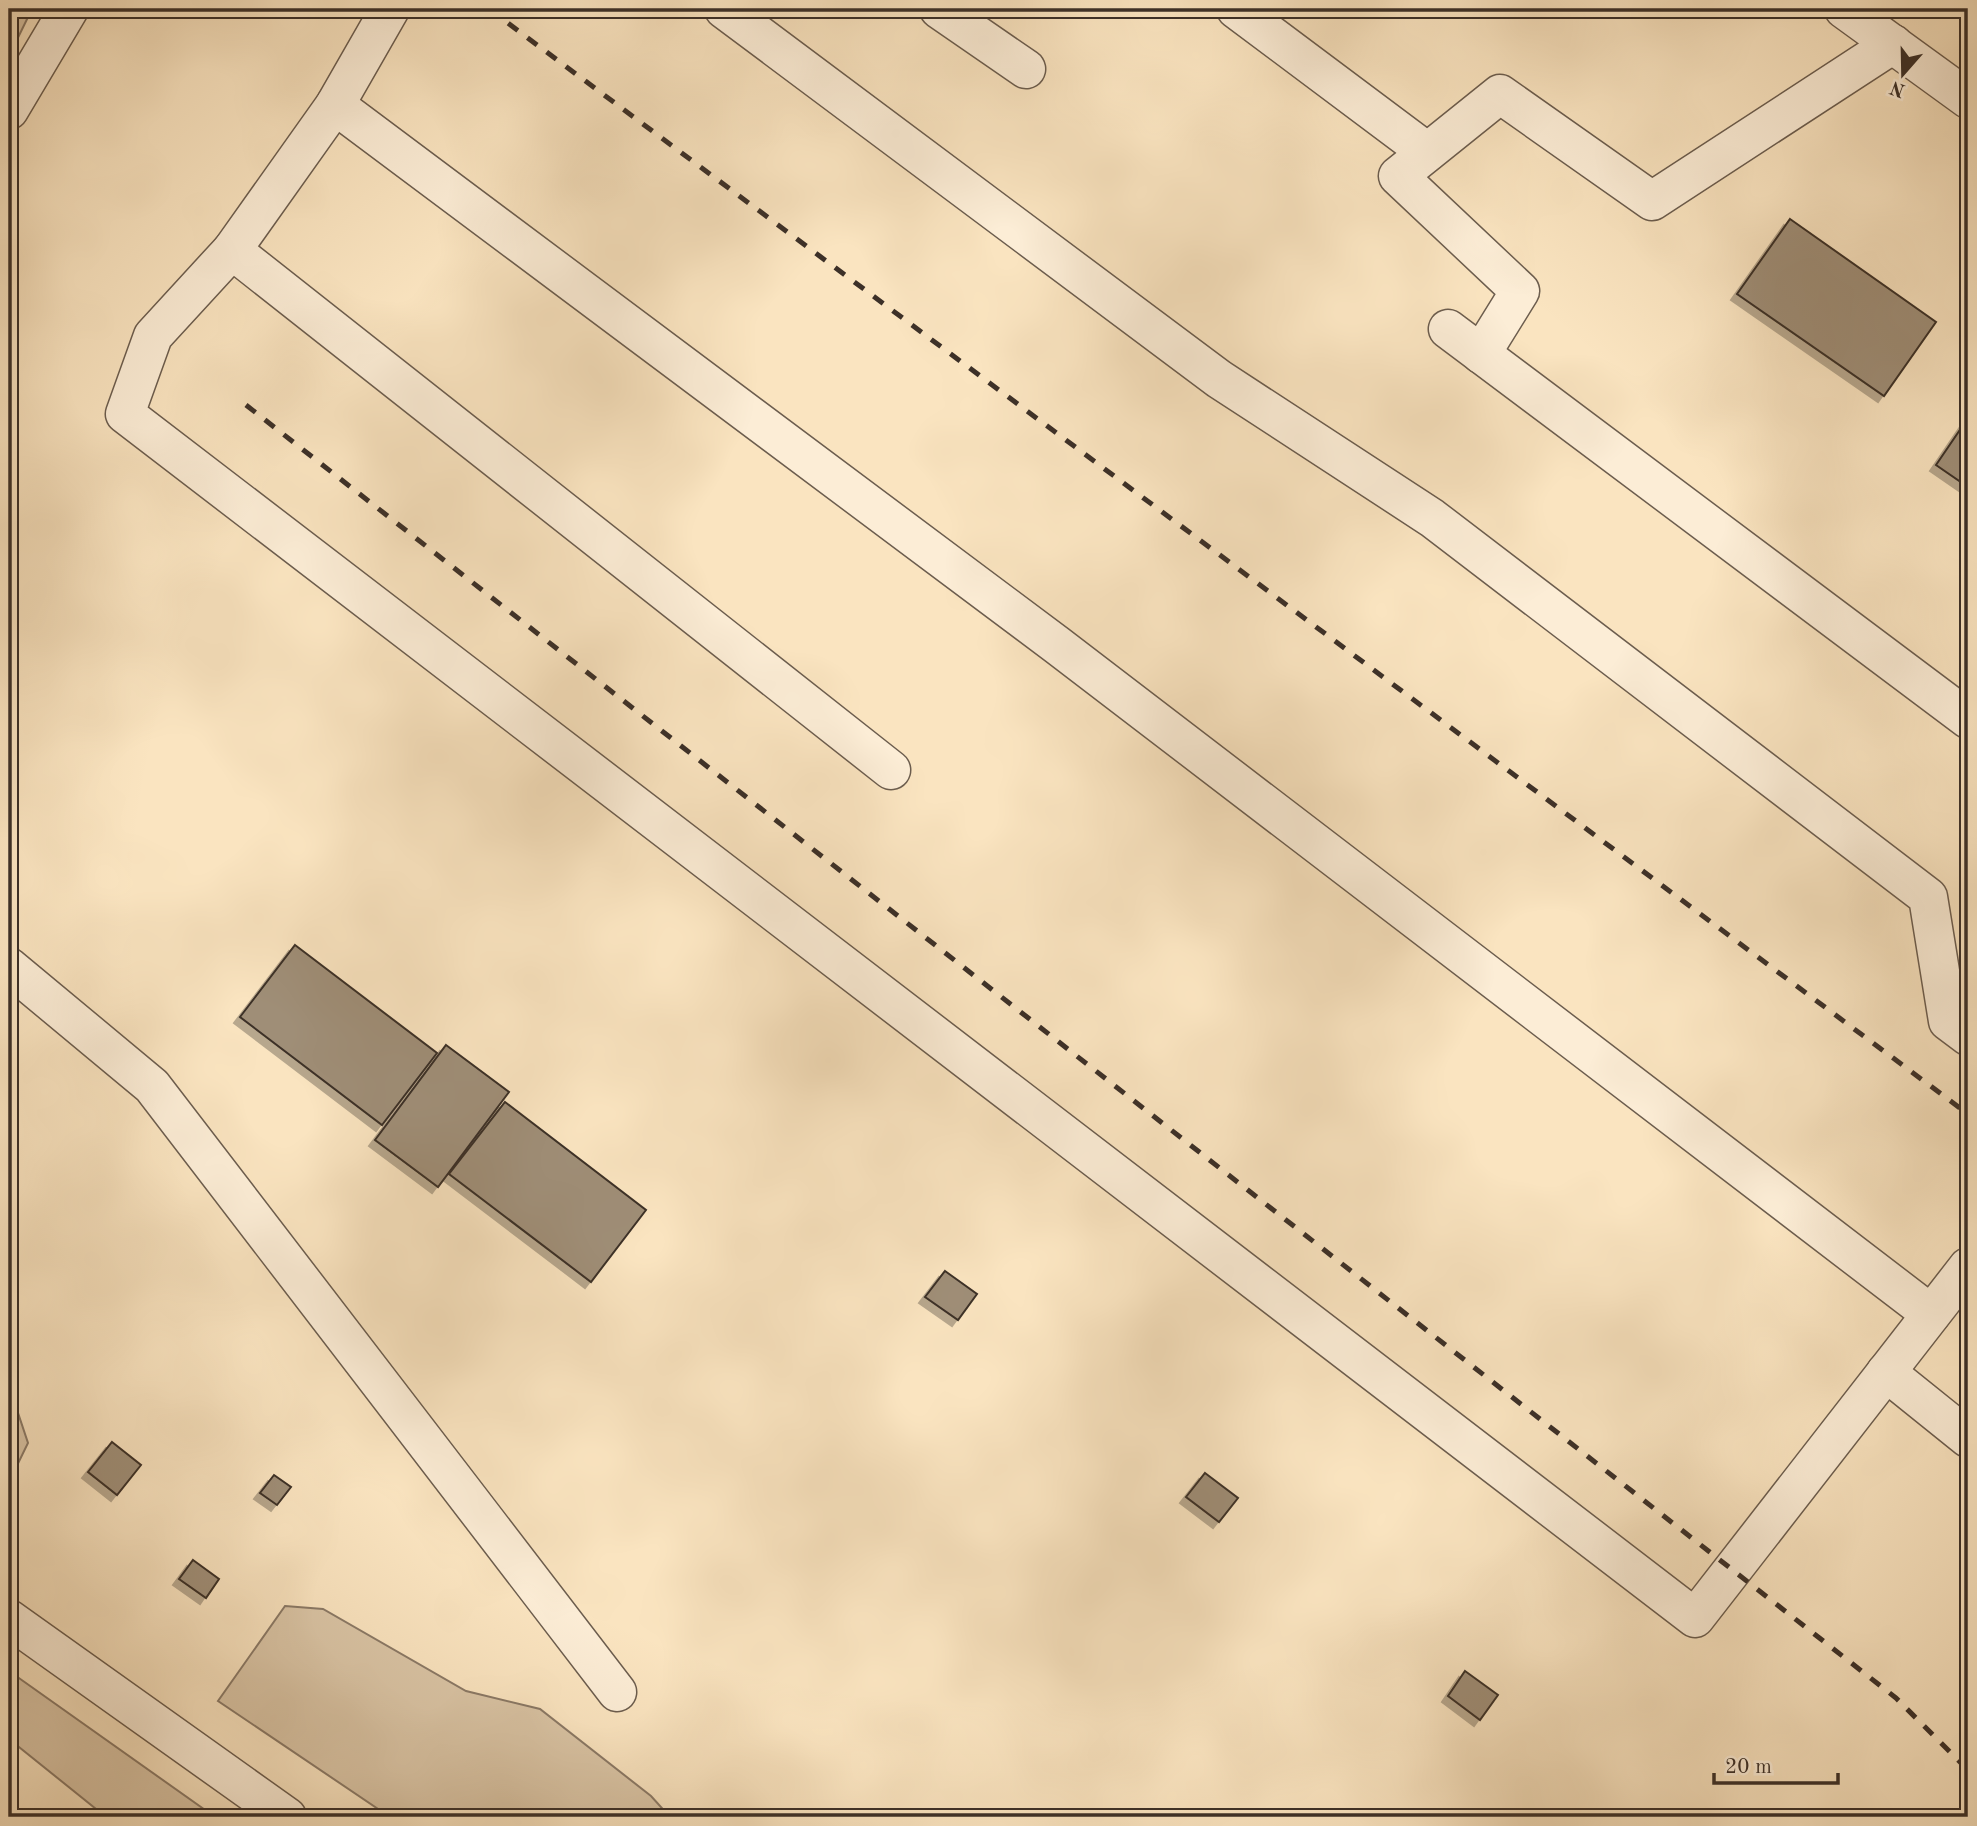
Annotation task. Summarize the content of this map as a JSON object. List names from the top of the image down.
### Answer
{
  "scale_bar": "20 m",
  "north": "bottom"
}
